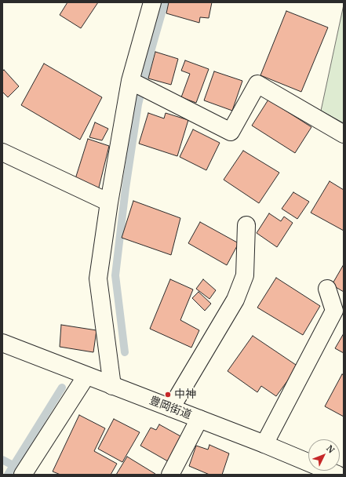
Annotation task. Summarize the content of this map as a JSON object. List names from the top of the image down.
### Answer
{
  "streets": {
    "street": ["豊岡街道"]
  },
  "places": ["中神"],
  "north": "top right"
}
